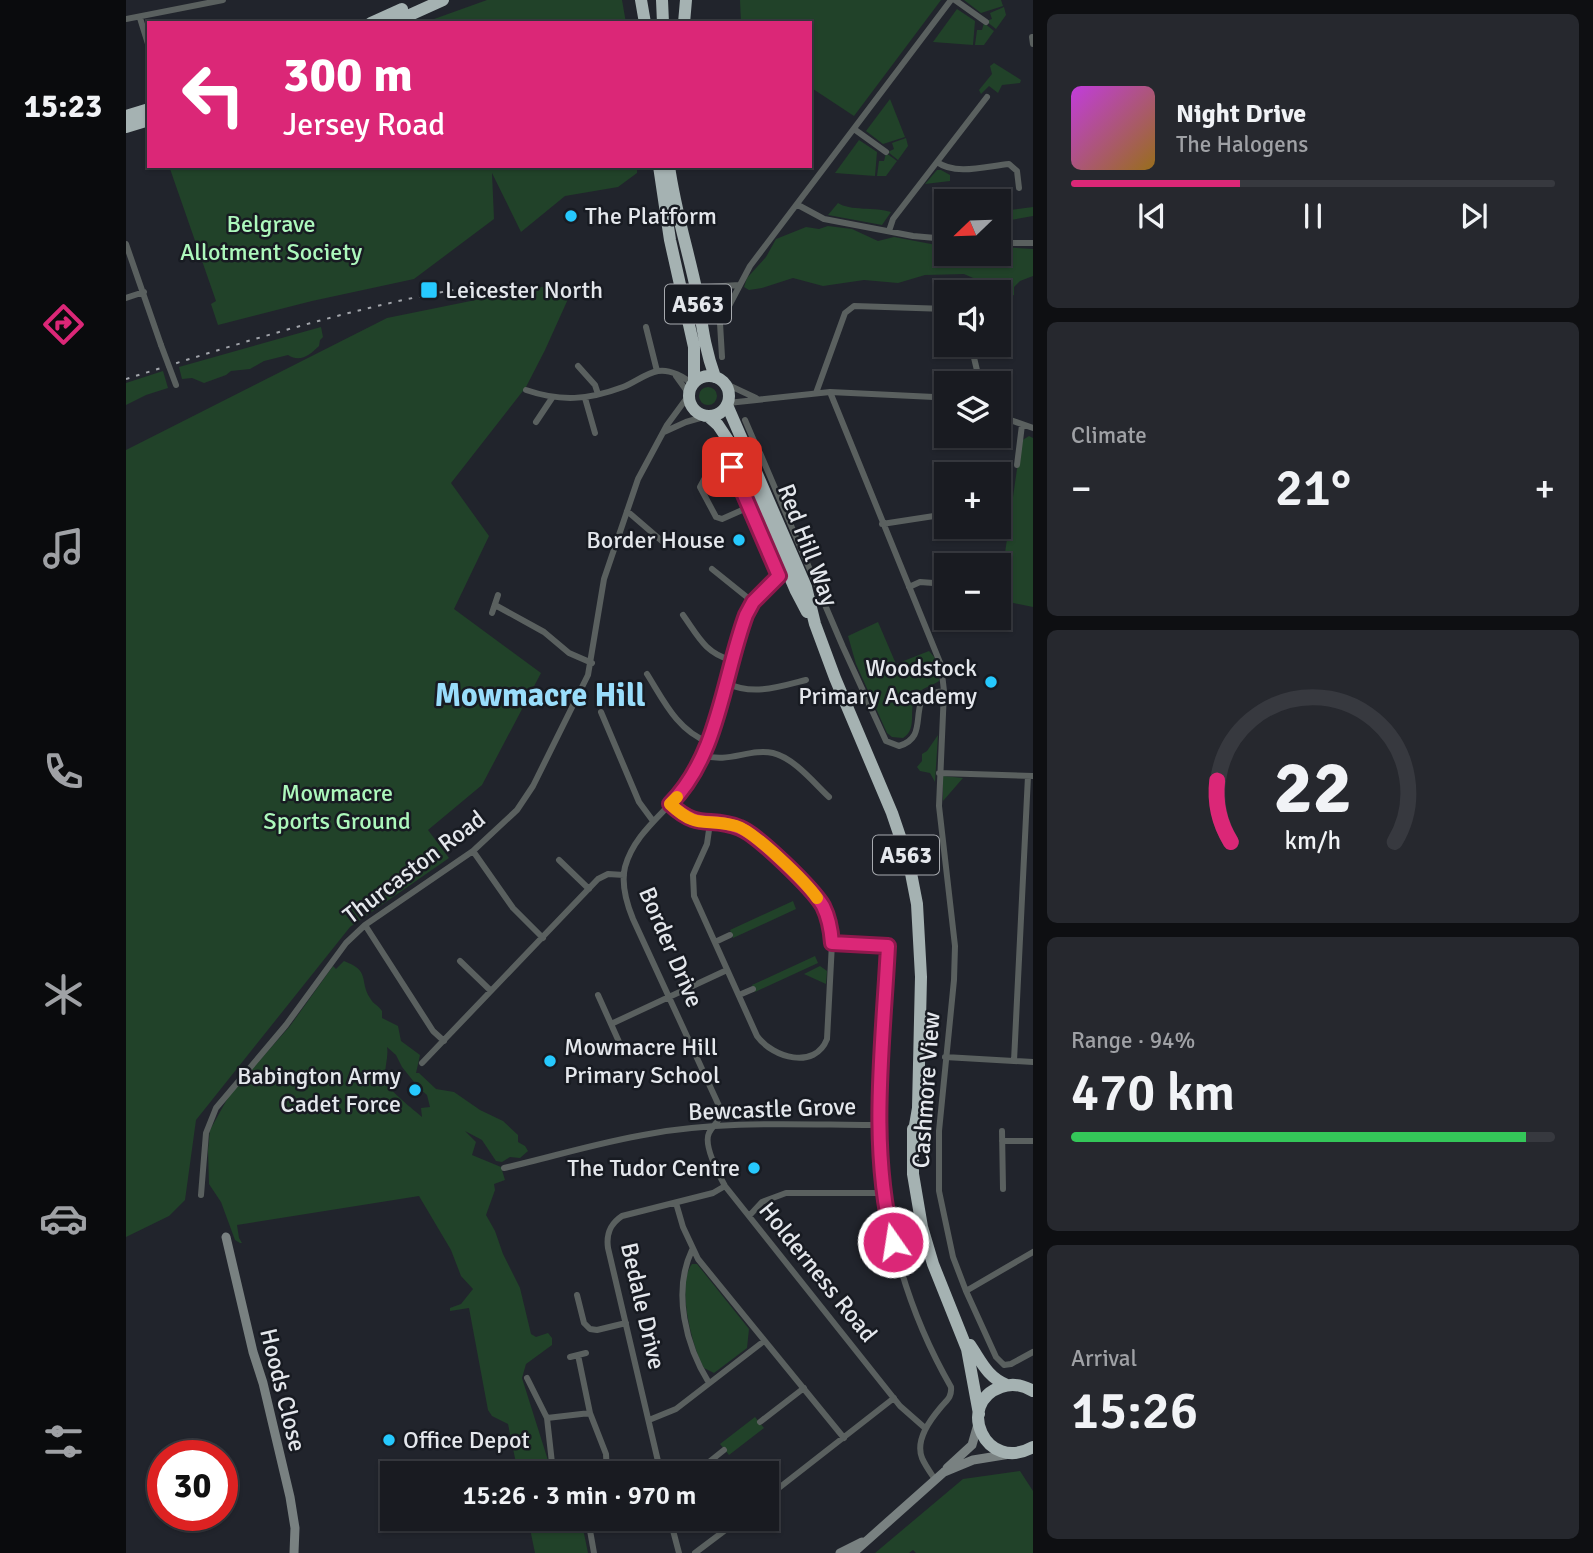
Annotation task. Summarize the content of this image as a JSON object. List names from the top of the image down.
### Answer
{
  "streets": {
    "highway": ["A563", "Red Hill Way"],
    "street": [
      "Thurcaston Road",
      "Border Drive",
      "Cashmore View",
      "Bewcastle Grove",
      "Holderness Road",
      "Bedale Drive",
      "Hoods Close"
    ]
  },
  "crossings": [
    ["A563", "Red Hill Way"],
    ["Red Hill Way", "Border Drive"],
    ["Border Drive", "Bewcastle Grove"],
    ["Border Drive", "Holderness Road"],
    ["Bewcastle Grove", "Holderness Road"],
    ["Holderness Road", "Bedale Drive"]
  ],
  "districts": ["Mowmacre Hill"],
  "parks": ["Belgrave Allotment Society", "Mowmacre Sports Ground"],
  "places": {
    "other": [
      "The Platform",
      "Border House",
      "Woodstock Primary Academy",
      "Mowmacre Hill Primary School",
      "Babington Army Cadet Force",
      "The Tudor Centre",
      "Office Depot"
    ],
    "transit": ["Leicester North"]
  },
  "north": "bottom left",
  "page": {
    "tabs": "15:23",
    "turn": ["300 m", "Jersey Road"],
    "song": ["Night Drive", "The Halogens"],
    "map_buttons": ["+", "−"],
    "tile": [
      "Climate",
      ["Range · 94%", "470 km"],
      ["Arrival", "15:26"]
    ],
    "heat": ["−", "21°", "+"],
    "limit": "30",
    "trip": "15:26 · 3 min · 970 m",
    "gauge": ["22", "km/h"]
  }
}
